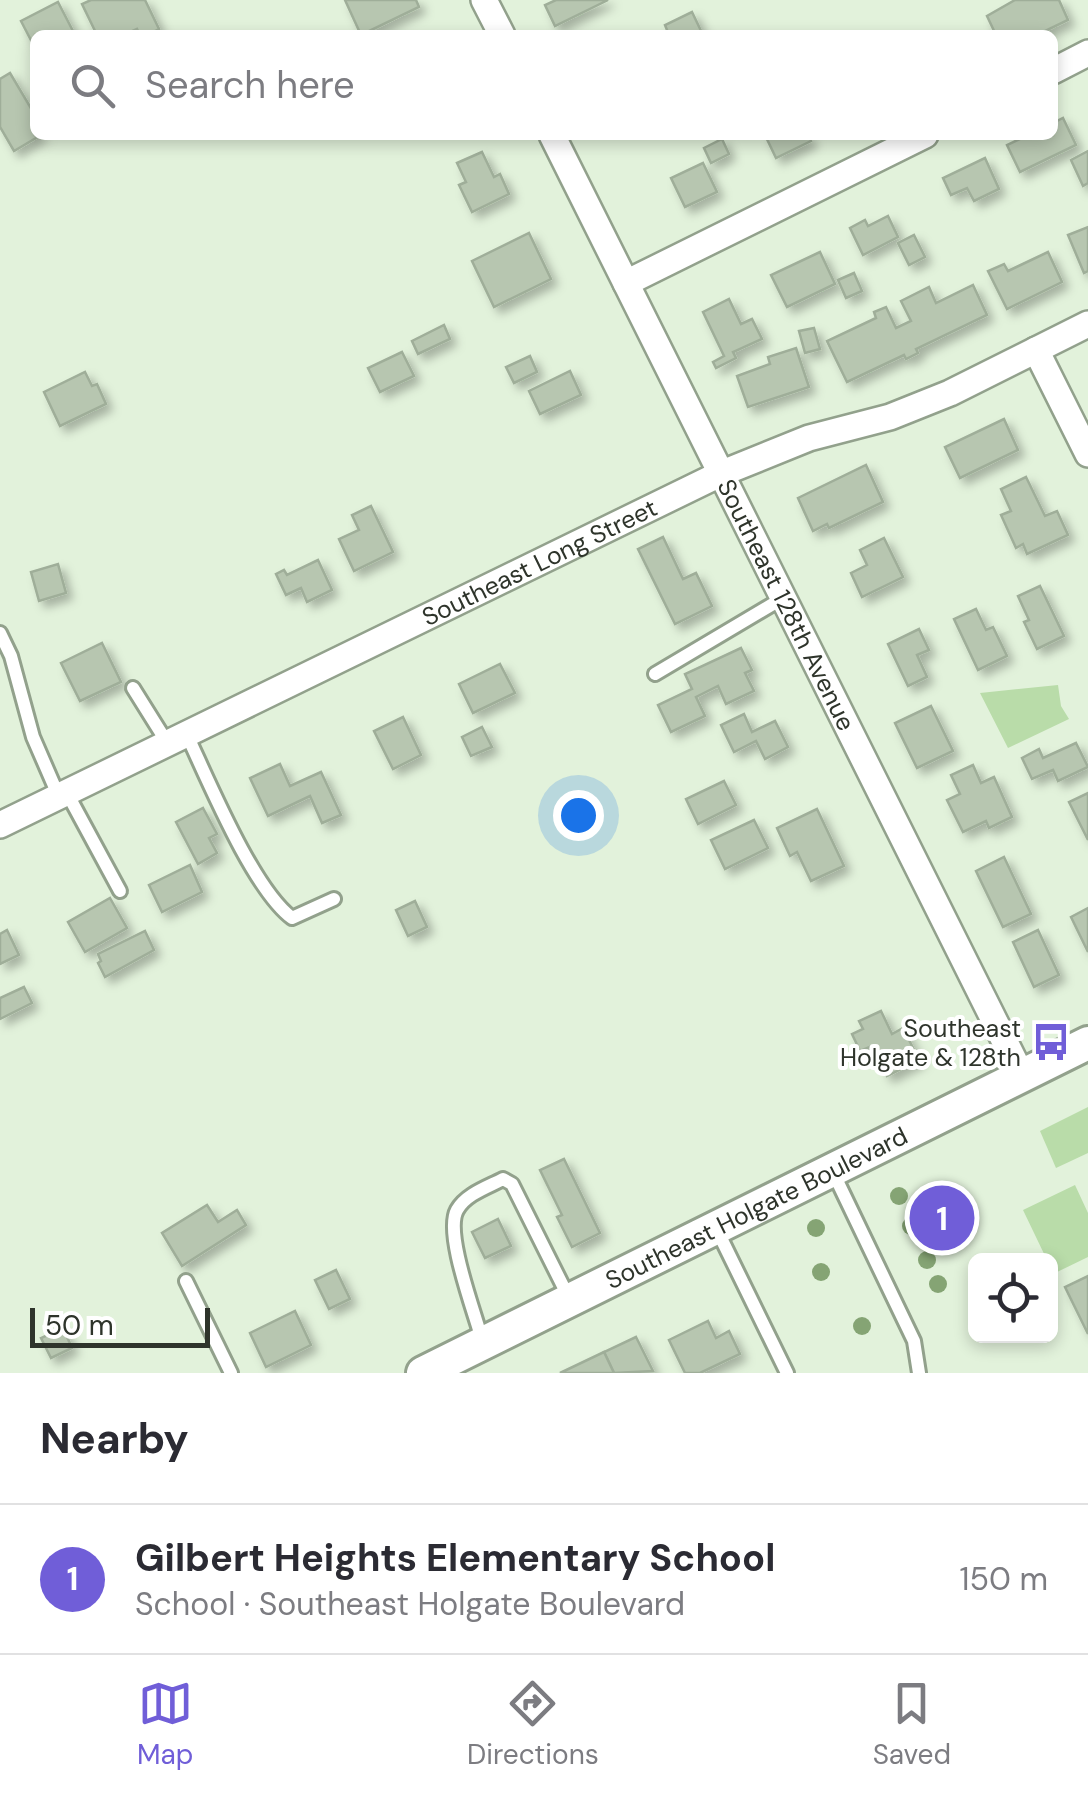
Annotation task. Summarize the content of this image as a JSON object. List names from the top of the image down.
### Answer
{
  "streets": {
    "street": ["Southeast Long Street", "Southeast 128th Avenue", "Southeast Holgate Boulevard"]
  },
  "crossings": [
    ["Southeast Long Street", "Southeast 128th Avenue"],
    ["Southeast 128th Avenue", "Southeast Holgate Boulevard"]
  ],
  "places": {
    "bus stop": ["Southeast Holgate & 128th"]
  },
  "scale_bar": "50 m",
  "page": {
    "search": "Search here",
    "pins": "1",
    "scale": "50 m",
    "heading": "Nearby",
    "list": [
      {
        "mark": "1",
        "name": "Gilbert Heights Elementary School",
        "note": "School · Southeast Holgate Boulevard",
        "value": "150 m"
      }
    ],
    "nav": ["Map", "Directions", "Saved"]
  }
}
